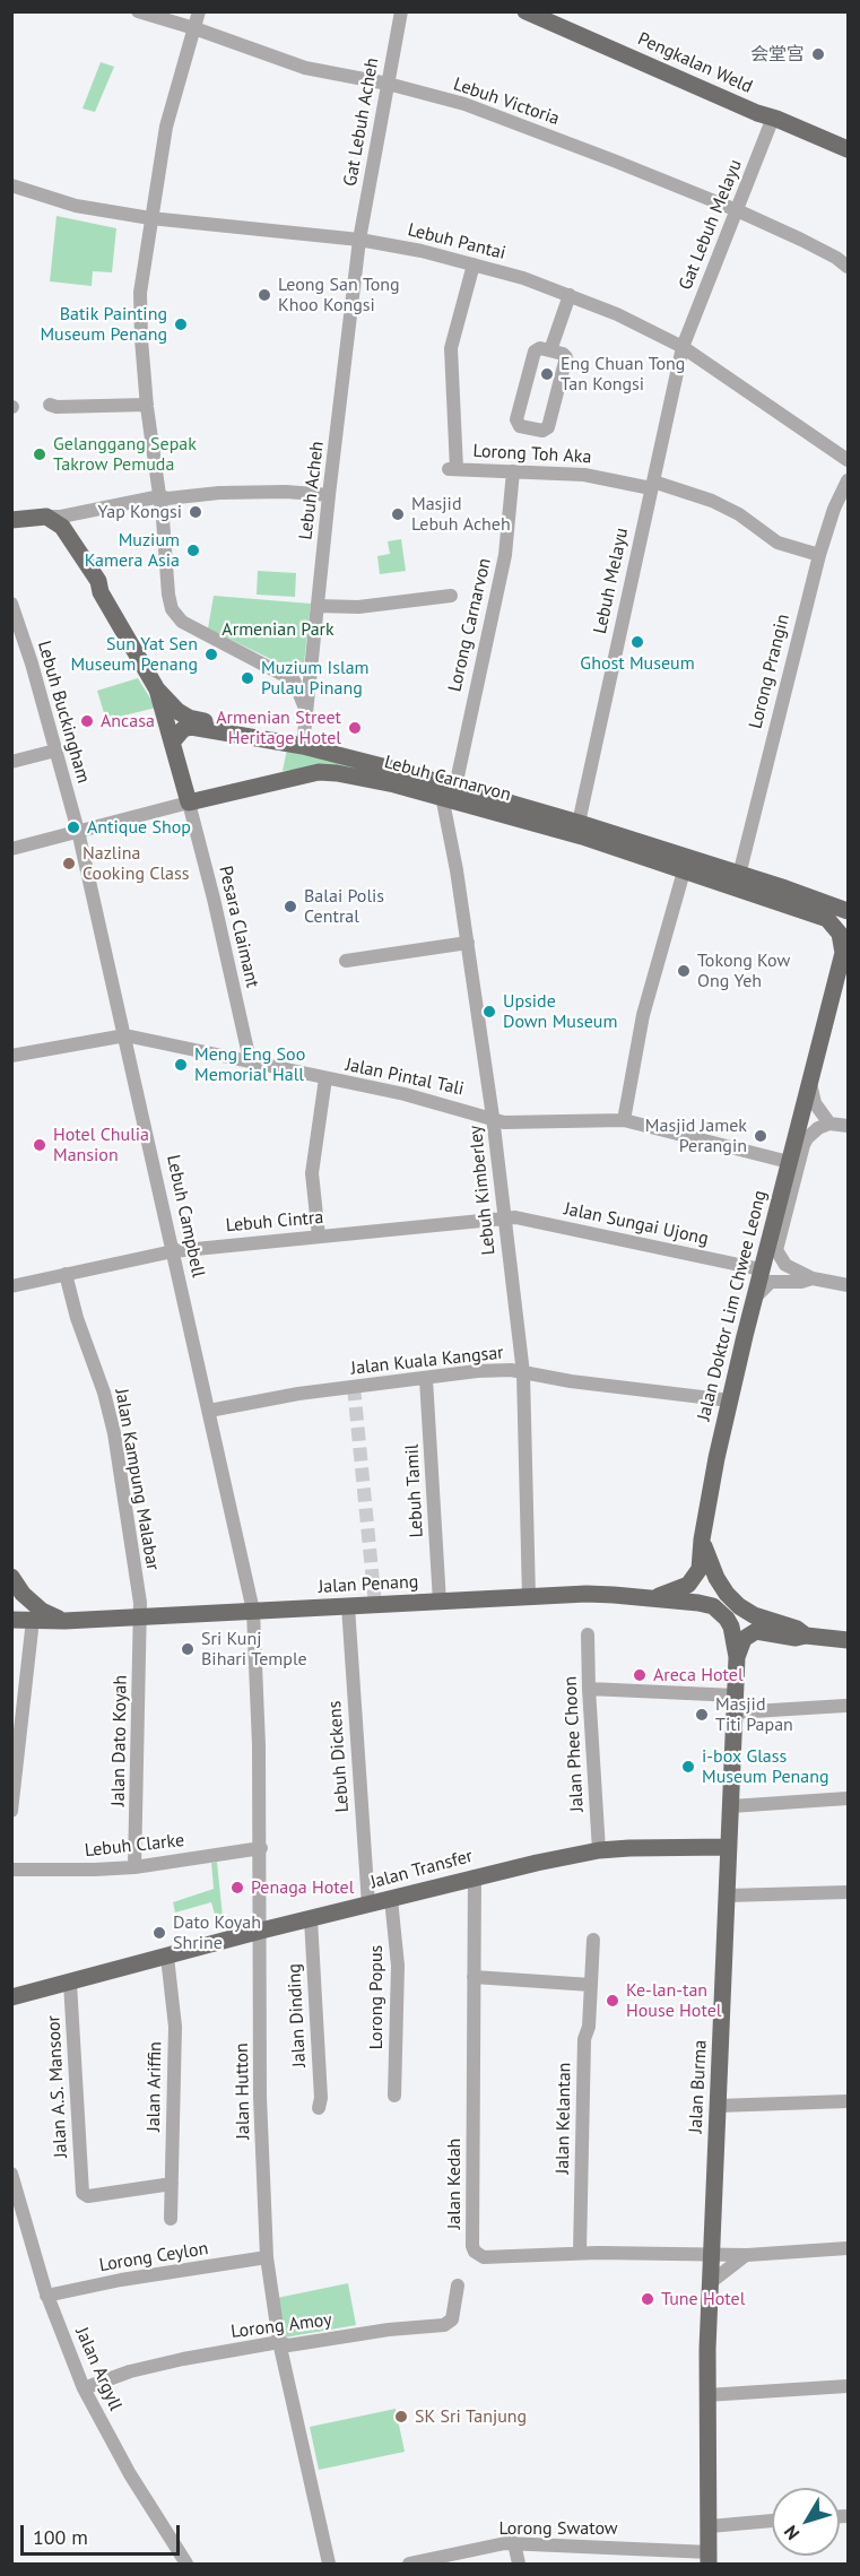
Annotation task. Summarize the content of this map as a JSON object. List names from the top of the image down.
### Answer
{
  "streets": {
    "main road": [
      "Pengkalan Weld",
      "Lebuh Carnarvon",
      "Jalan Doktor Lim Chwee Leong",
      "Jalan Penang",
      "Jalan Transfer",
      "Jalan Burma"
    ],
    "street": [
      "Lebuh Victoria",
      "Gat Lebuh Acheh",
      "Gat Lebuh Melayu",
      "Lebuh Pantai",
      "Lorong Toh Aka",
      "Lebuh Acheh",
      "Lebuh Melayu",
      "Lorong Carnarvon",
      "Lorong Prangin",
      "Lebuh Buckingham",
      "Pesara Claimant",
      "Jalan Pintal Tali",
      "Lebuh Kimberley",
      "Lebuh Campbell",
      "Lebuh Cintra",
      "Jalan Sungai Ujong",
      "Jalan Kuala Kangsar",
      "Jalan Kampung Malabar",
      "Lebuh Tamil",
      "Jalan Dato Koyah",
      "Jalan Phee Choon",
      "Lebuh Dickens",
      "Lebuh Clarke",
      "Lorong Popus",
      "Jalan Dinding",
      "Jalan A.S. Mansoor",
      "Jalan Ariffin",
      "Jalan Hutton",
      "Jalan Kelantan",
      "Jalan Kedah",
      "Lorong Ceylon",
      "Lorong Amoy",
      "Jalan Argyll",
      "Lorong Swatow"
    ]
  },
  "crossings": [
    ["Pengkalan Weld", "Gat Lebuh Melayu"],
    ["Lebuh Victoria", "Gat Lebuh Acheh"],
    ["Lebuh Victoria", "Gat Lebuh Melayu"],
    ["Gat Lebuh Acheh", "Lebuh Pantai"],
    ["Gat Lebuh Acheh", "Lebuh Acheh"],
    ["Gat Lebuh Melayu", "Lebuh Pantai"],
    ["Gat Lebuh Melayu", "Lebuh Melayu"],
    ["Lebuh Pantai", "Lorong Toh Aka"],
    ["Lebuh Pantai", "Lebuh Acheh"],
    ["Lebuh Pantai", "Lebuh Melayu"],
    ["Lorong Toh Aka", "Lebuh Melayu"],
    ["Lorong Toh Aka", "Lorong Carnarvon"],
    ["Lorong Toh Aka", "Lorong Prangin"],
    ["Lebuh Acheh", "Lebuh Carnarvon"],
    ["Lebuh Melayu", "Lebuh Carnarvon"],
    ["Lorong Carnarvon", "Lebuh Carnarvon"],
    ["Lorong Carnarvon", "Lebuh Kimberley"],
    ["Lorong Prangin", "Lebuh Carnarvon"],
    ["Lebuh Buckingham", "Lebuh Carnarvon"],
    ["Lebuh Buckingham", "Lebuh Campbell"],
    ["Lebuh Carnarvon", "Pesara Claimant"],
    ["Lebuh Carnarvon", "Lebuh Kimberley"],
    ["Lebuh Carnarvon", "Lebuh Campbell"],
    ["Lebuh Carnarvon", "Jalan Doktor Lim Chwee Leong"],
    ["Pesara Claimant", "Jalan Pintal Tali"],
    ["Jalan Pintal Tali", "Lebuh Kimberley"],
    ["Jalan Pintal Tali", "Lebuh Campbell"],
    ["Jalan Pintal Tali", "Jalan Doktor Lim Chwee Leong"],
    ["Lebuh Kimberley", "Lebuh Cintra"],
    ["Lebuh Kimberley", "Jalan Sungai Ujong"],
    ["Lebuh Kimberley", "Jalan Kuala Kangsar"],
    ["Lebuh Kimberley", "Jalan Penang"],
    ["Lebuh Campbell", "Lebuh Cintra"],
    ["Lebuh Campbell", "Jalan Kuala Kangsar"],
    ["Lebuh Campbell", "Jalan Penang"],
    ["Lebuh Campbell", "Jalan Hutton"],
    ["Lebuh Cintra", "Jalan Sungai Ujong"],
    ["Lebuh Cintra", "Jalan Kampung Malabar"],
    ["Jalan Sungai Ujong", "Jalan Doktor Lim Chwee Leong"],
    ["Jalan Doktor Lim Chwee Leong", "Jalan Kuala Kangsar"],
    ["Jalan Doktor Lim Chwee Leong", "Jalan Penang"],
    ["Jalan Kuala Kangsar", "Lebuh Tamil"],
    ["Jalan Kampung Malabar", "Jalan Penang"],
    ["Jalan Kampung Malabar", "Jalan Dato Koyah"],
    ["Lebuh Tamil", "Jalan Penang"],
    ["Jalan Penang", "Jalan Dato Koyah"],
    ["Jalan Penang", "Lebuh Dickens"],
    ["Jalan Penang", "Jalan Burma"],
    ["Jalan Penang", "Jalan Hutton"],
    ["Jalan Dato Koyah", "Lebuh Clarke"],
    ["Jalan Phee Choon", "Jalan Transfer"],
    ["Lebuh Dickens", "Jalan Transfer"],
    ["Lebuh Clarke", "Jalan Hutton"],
    ["Jalan Transfer", "Lorong Popus"],
    ["Jalan Transfer", "Jalan Dinding"],
    ["Jalan Transfer", "Jalan A.S. Mansoor"],
    ["Jalan Transfer", "Jalan Ariffin"],
    ["Jalan Transfer", "Jalan Burma"],
    ["Jalan Transfer", "Jalan Hutton"],
    ["Jalan Transfer", "Jalan Kedah"],
    ["Jalan A.S. Mansoor", "Jalan Ariffin"],
    ["Jalan Burma", "Jalan Kedah"],
    ["Jalan Burma", "Lorong Swatow"],
    ["Jalan Hutton", "Lorong Ceylon"],
    ["Jalan Hutton", "Lorong Amoy"],
    ["Jalan Kelantan", "Jalan Kedah"],
    ["Lorong Ceylon", "Jalan Argyll"],
    ["Lorong Amoy", "Jalan Argyll"]
  ],
  "parks": ["Armenian Park"],
  "places": [
    "会堂宫",
    "Leong San Tong Khoo Kongsi",
    "Batik Painting Museum Penang",
    "Eng Chuan Tong Tan Kongsi",
    "Gelanggang Sepak Takrow Pemuda",
    "Yap Kongsi",
    "Masjid Lebuh Acheh",
    "Muzium Kamera Asia",
    "Ghost Museum",
    "Sun Yat Sen Museum Penang",
    "Muzium Islam Pulau Pinang",
    "Ancasa",
    "Armenian Street Heritage Hotel",
    "Antique Shop",
    "Nazlina Cooking Class",
    "Balai Polis Central",
    "Tokong Kow Ong Yeh",
    "Upside Down Museum",
    "Meng Eng Soo Memorial Hall",
    "Masjid Jamek Perangin",
    "Hotel Chulia Mansion",
    "Sri Kunj Bihari Temple",
    "Areca Hotel",
    "Masjid Titi Papan",
    "i-box Glass Museum Penang",
    "Penaga Hotel",
    "Dato Koyah Shrine",
    "Ke-lan-tan House Hotel",
    "Tune Hotel",
    "SK Sri Tanjung"
  ],
  "scale_bar": "100 m",
  "north": "bottom left"
}
